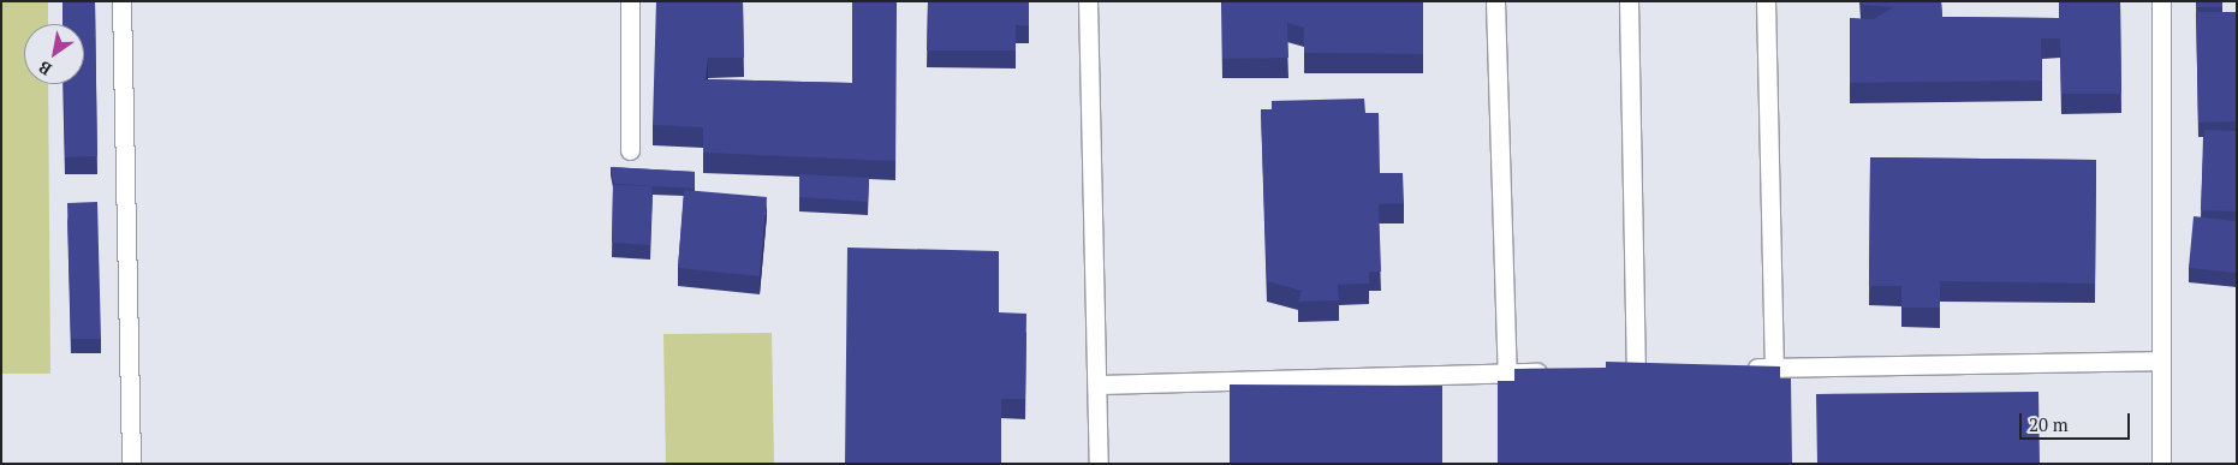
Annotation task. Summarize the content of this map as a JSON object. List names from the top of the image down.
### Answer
{
  "scale_bar": "20 m",
  "north": "bottom left"
}
